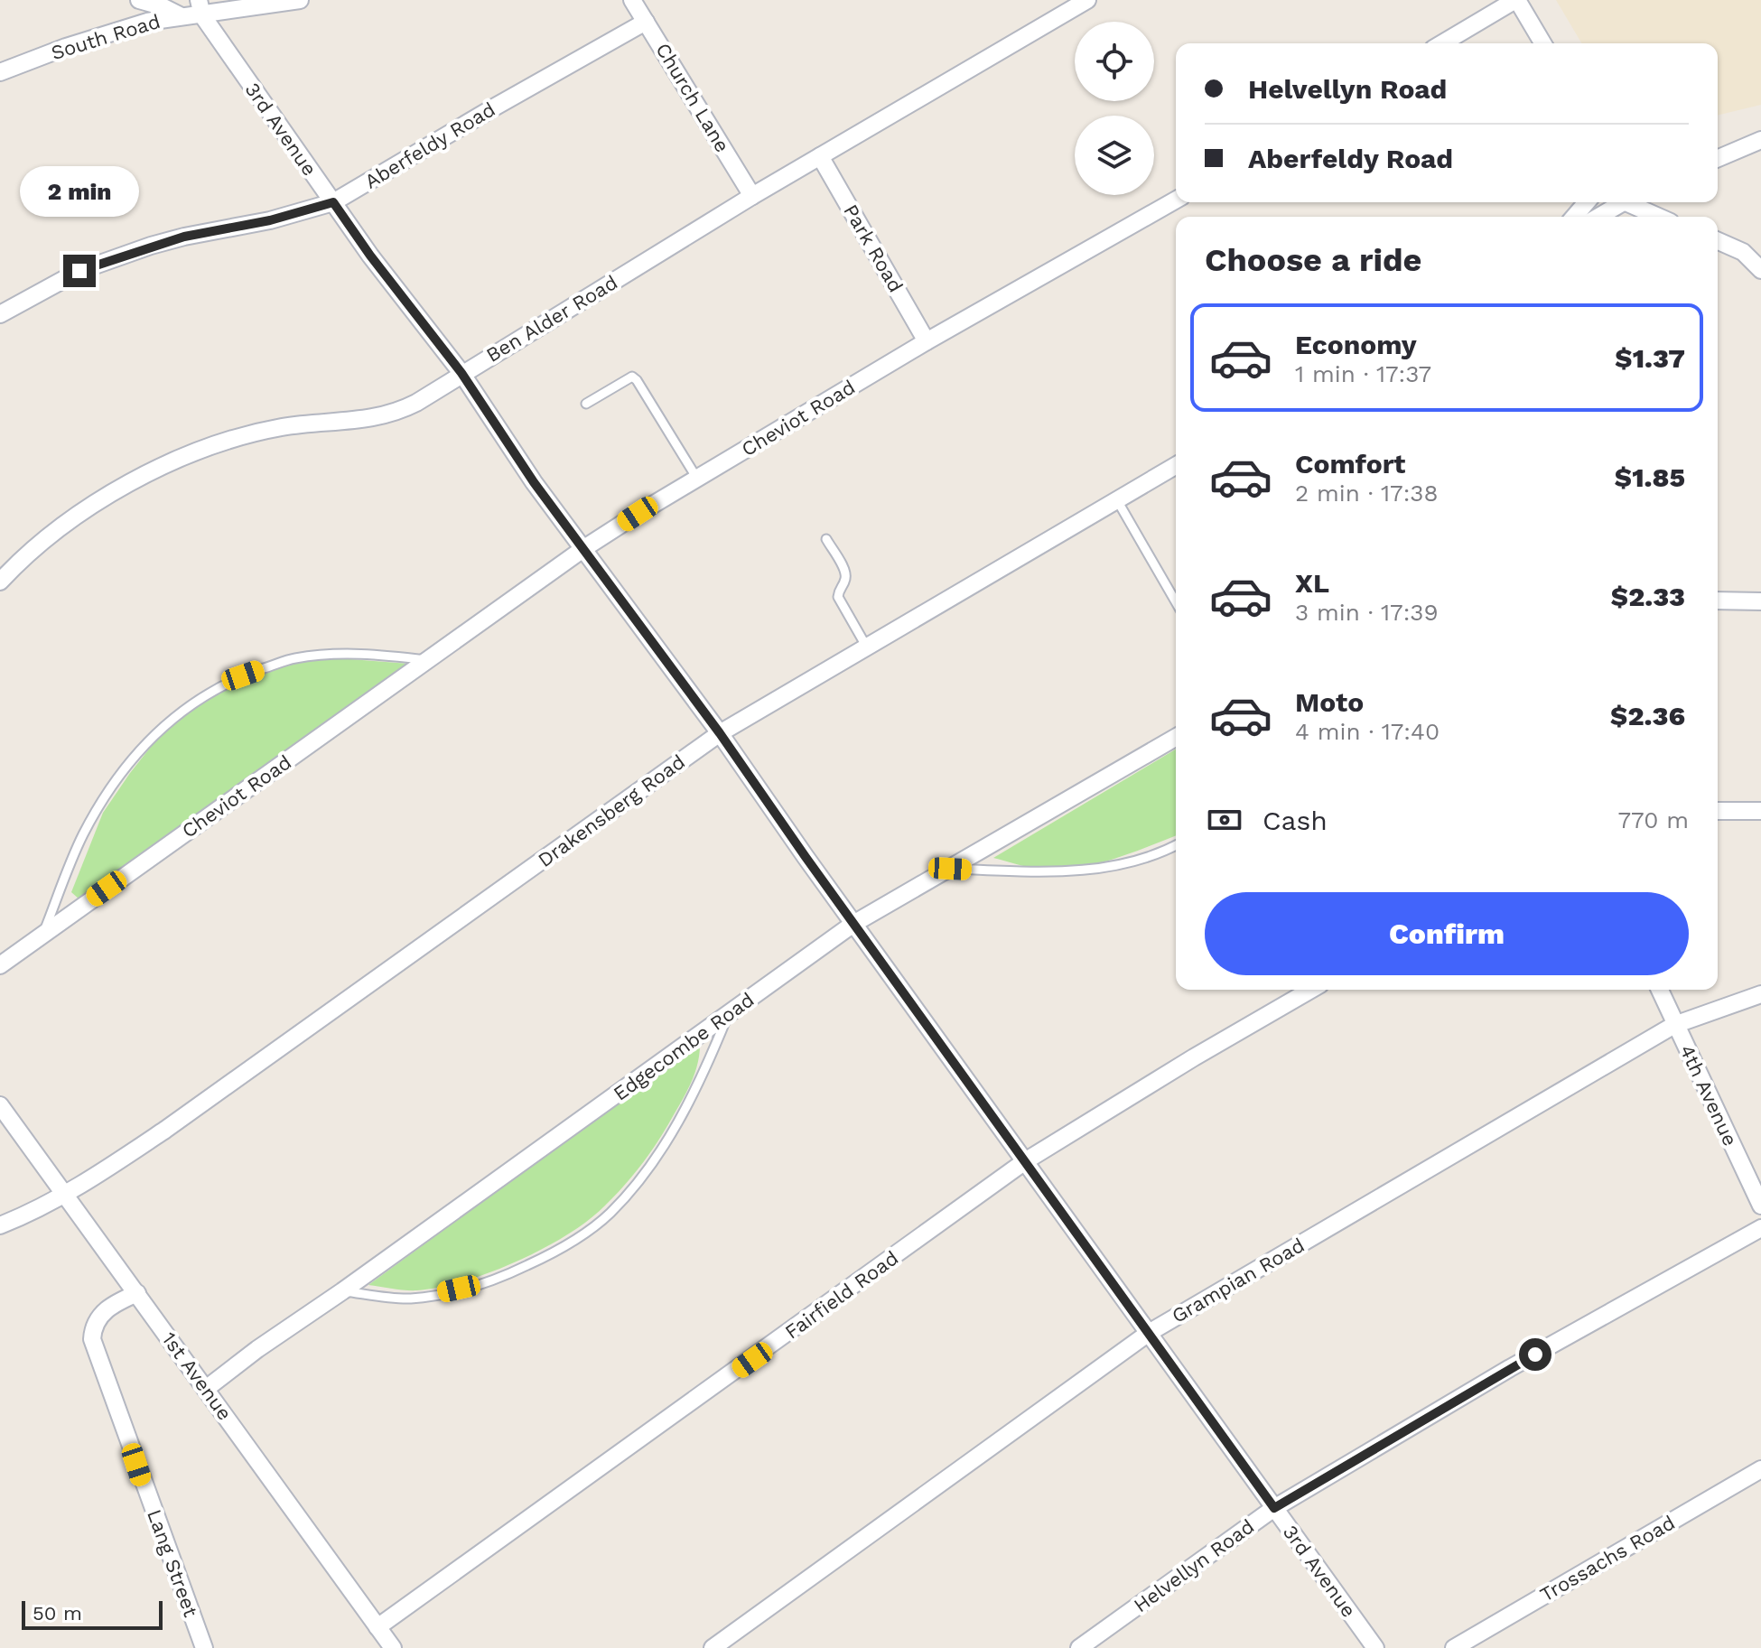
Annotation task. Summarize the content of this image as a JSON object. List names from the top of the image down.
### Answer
{
  "streets": {
    "street": [
      "South Road",
      "Church Lane",
      "3rd Avenue",
      "Aberfeldy Road",
      "Park Road",
      "Ben Alder Road",
      "Cheviot Road",
      "Drakensberg Road",
      "Edgecombe Road",
      "4th Avenue",
      "Grampian Road",
      "Fairfield Road",
      "1st Avenue",
      "Trossachs Road",
      "Lang Street",
      "Helvellyn Road"
    ]
  },
  "crossings": [
    ["South Road", "3rd Avenue"],
    ["Church Lane", "Aberfeldy Road"],
    ["Church Lane", "Ben Alder Road"],
    ["3rd Avenue", "Aberfeldy Road"],
    ["3rd Avenue", "Ben Alder Road"],
    ["3rd Avenue", "Cheviot Road"],
    ["3rd Avenue", "Drakensberg Road"],
    ["3rd Avenue", "Edgecombe Road"],
    ["3rd Avenue", "Grampian Road"],
    ["3rd Avenue", "Fairfield Road"],
    ["3rd Avenue", "Helvellyn Road"],
    ["Park Road", "Ben Alder Road"],
    ["Park Road", "Cheviot Road"],
    ["Drakensberg Road", "1st Avenue"],
    ["Edgecombe Road", "1st Avenue"],
    ["4th Avenue", "Grampian Road"],
    ["Fairfield Road", "1st Avenue"],
    ["1st Avenue", "Lang Street"]
  ],
  "scale_bar": "50 m",
  "page": {
    "banner": ["Helvellyn Road", "Aberfeldy Road"],
    "bubble": "2 min",
    "heading": "Choose a ride",
    "list": [
      {
        "name": "Economy",
        "note": "1 min · 17:37",
        "value": "$1.37"
      },
      {
        "name": "Comfort",
        "note": "2 min · 17:38",
        "value": "$1.85"
      },
      {
        "name": "XL",
        "note": "3 min · 17:39",
        "value": "$2.33"
      },
      {
        "name": "Moto",
        "note": "4 min · 17:40",
        "value": "$2.36"
      }
    ],
    "pay": ["Cash", "770 m"],
    "buttons": "Confirm",
    "scale": "50 m"
  }
}
